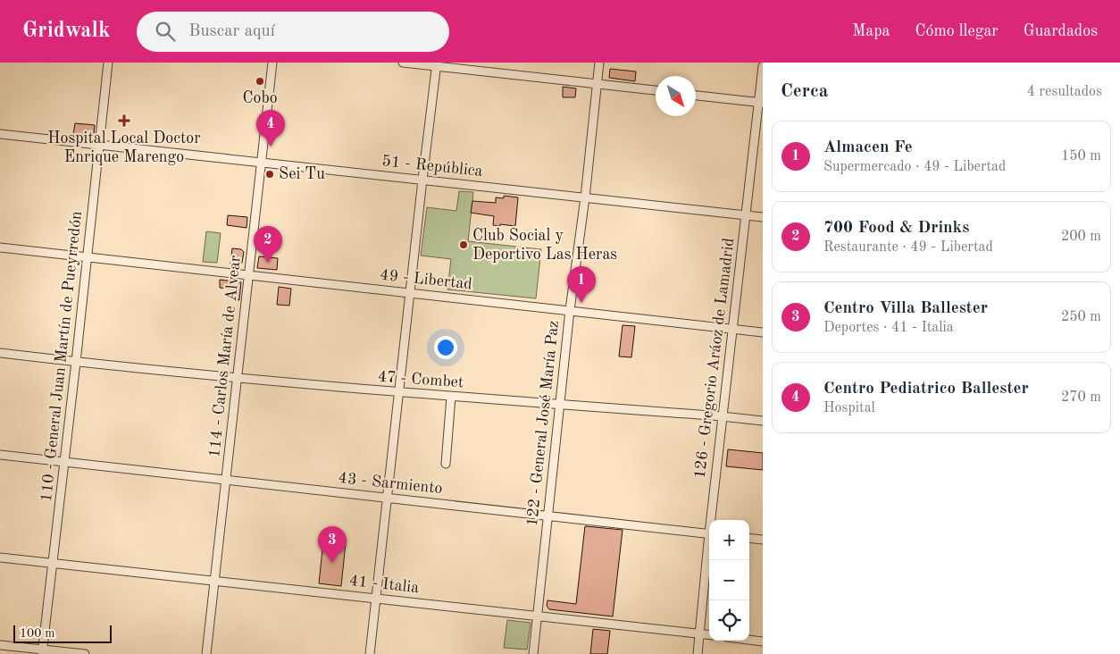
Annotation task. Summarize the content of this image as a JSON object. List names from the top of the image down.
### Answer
{
  "streets": {
    "street": [
      "51 - República",
      "49 - Libertad",
      "110 - General Juan Martín de Pueyrredón",
      "114 - Carlos María de Alvear",
      "126 - Gregorio Aráoz de Lamadrid",
      "47 - Combet",
      "122 - General José María Paz",
      "43 - Sarmiento",
      "41 - Italia"
    ]
  },
  "crossings": [
    ["51 - República", "110 - General Juan Martín de Pueyrredón"],
    ["51 - República", "114 - Carlos María de Alvear"],
    ["51 - República", "126 - Gregorio Aráoz de Lamadrid"],
    ["51 - República", "122 - General José María Paz"],
    ["49 - Libertad", "110 - General Juan Martín de Pueyrredón"],
    ["49 - Libertad", "114 - Carlos María de Alvear"],
    ["49 - Libertad", "126 - Gregorio Aráoz de Lamadrid"],
    ["49 - Libertad", "122 - General José María Paz"],
    ["110 - General Juan Martín de Pueyrredón", "47 - Combet"],
    ["110 - General Juan Martín de Pueyrredón", "43 - Sarmiento"],
    ["110 - General Juan Martín de Pueyrredón", "41 - Italia"],
    ["114 - Carlos María de Alvear", "47 - Combet"],
    ["114 - Carlos María de Alvear", "43 - Sarmiento"],
    ["114 - Carlos María de Alvear", "41 - Italia"],
    ["126 - Gregorio Aráoz de Lamadrid", "47 - Combet"],
    ["126 - Gregorio Aráoz de Lamadrid", "41 - Italia"],
    ["47 - Combet", "122 - General José María Paz"],
    ["122 - General José María Paz", "43 - Sarmiento"],
    ["122 - General José María Paz", "41 - Italia"]
  ],
  "places": {
    "other": ["Cobo", "Sei Tu", "Club Social y Deportivo Las Heras"],
    "health": ["Hospital Local Doctor Enrique Marengo"]
  },
  "scale_bar": "100 m",
  "north": "bottom right",
  "page": {
    "header": "Gridwalk",
    "search": "Buscar aquí",
    "nav": ["Mapa", "Cómo llegar", "Guardados"],
    "heading": ["Cerca", "4 resultados"],
    "pins": [
      "4",
      "2",
      "1",
      "3"
    ],
    "list": [
      {
        "mark": "1",
        "name": "Almacen Fe",
        "note": "Supermercado · 49 - Libertad",
        "value": "150 m"
      },
      {
        "mark": "2",
        "name": "700 Food & Drinks",
        "note": "Restaurante · 49 - Libertad",
        "value": "200 m"
      },
      {
        "mark": "3",
        "name": "Centro Villa Ballester",
        "note": "Deportes · 41 - Italia",
        "value": "250 m"
      },
      {
        "mark": "4",
        "name": "Centro Pediatrico Ballester",
        "note": "Hospital",
        "value": "270 m"
      }
    ],
    "map_buttons": ["+", "−"],
    "scale": "100 m"
  }
}
